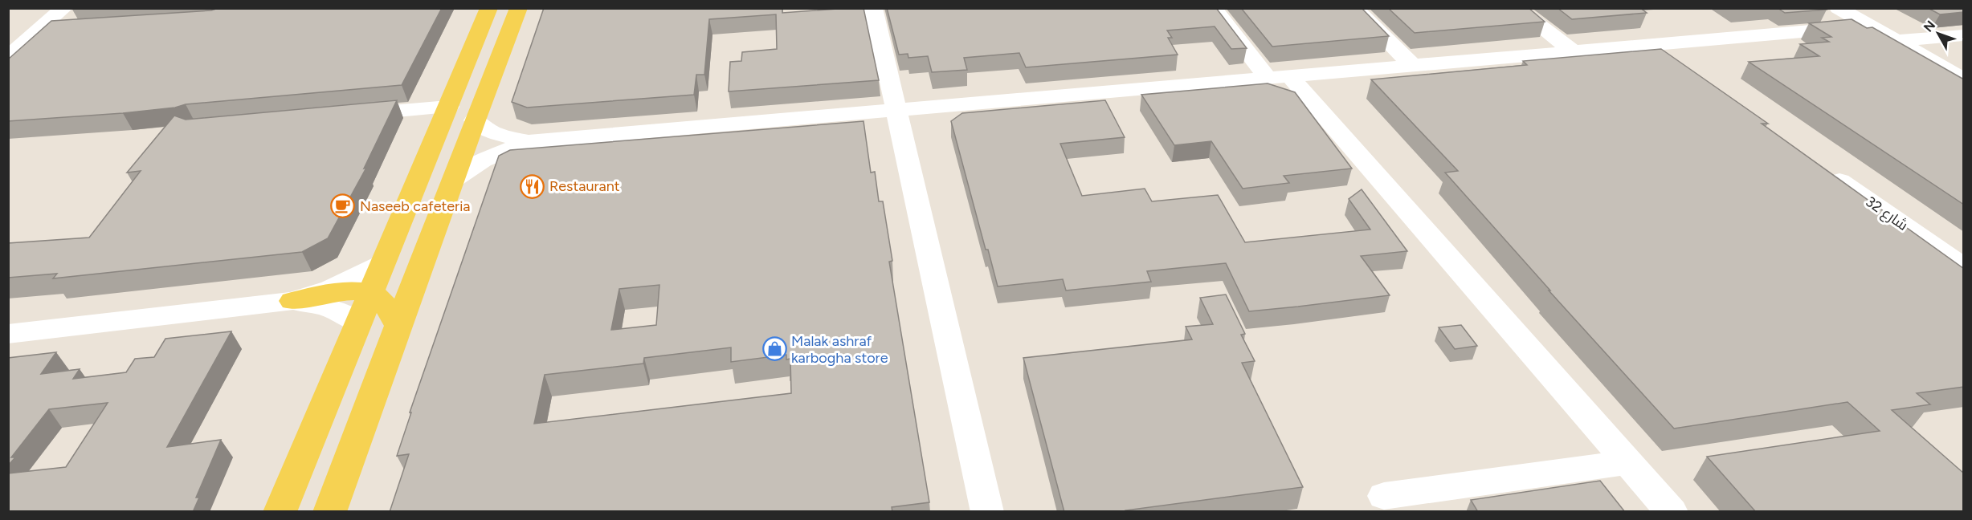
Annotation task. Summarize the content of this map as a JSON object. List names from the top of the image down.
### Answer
{
  "streets": {
    "street": ["شارع 32"]
  },
  "places": {
    "restaurant": ["Restaurant"],
    "cafe": ["Naseeb cafeteria"],
    "shop": ["Malak ashraf karbogha store"]
  },
  "north": "top left"
}
